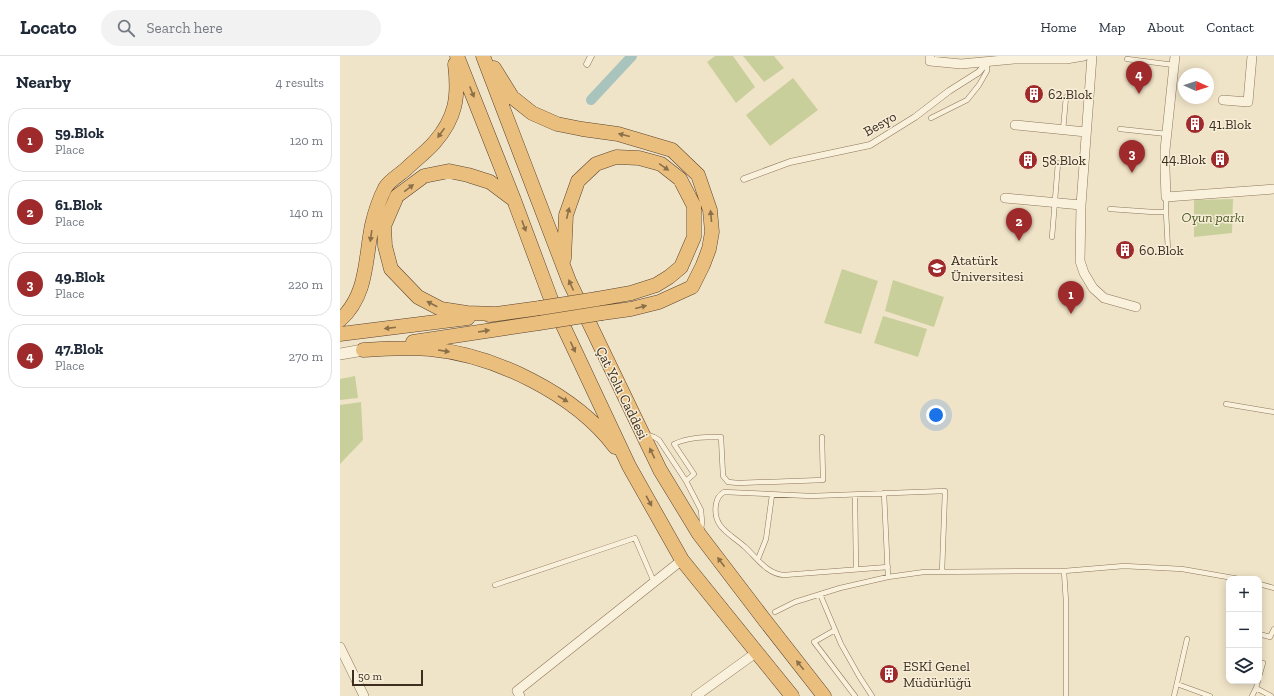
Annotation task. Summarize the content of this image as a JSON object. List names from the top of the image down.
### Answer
{
  "streets": {
    "highway": ["Çat Yolu Caddesi"],
    "street": ["Besyo"]
  },
  "parks": ["Oyun parkı"],
  "places": {
    "building": [
      "62.Blok",
      "41.Blok",
      "44.Blok",
      "58.Blok",
      "60.Blok",
      "ESKİ Genel Müdürlüğü"
    ],
    "school or university": ["Atatürk Üniversitesi"]
  },
  "scale_bar": "50 m",
  "north": "right",
  "page": {
    "header": "Locato",
    "search": "Search here",
    "nav": [
      "Home",
      "Map",
      "About",
      "Contact"
    ],
    "heading": ["Nearby", "4 results"],
    "pins": [
      "4",
      "3",
      "2",
      "1"
    ],
    "list": [
      {
        "mark": "1",
        "name": "59.Blok",
        "note": "Place",
        "value": "120 m"
      },
      {
        "mark": "2",
        "name": "61.Blok",
        "note": "Place",
        "value": "140 m"
      },
      {
        "mark": "3",
        "name": "49.Blok",
        "note": "Place",
        "value": "220 m"
      },
      {
        "mark": "4",
        "name": "47.Blok",
        "note": "Place",
        "value": "270 m"
      }
    ],
    "map_buttons": ["+", "−"],
    "scale": "50 m"
  }
}
